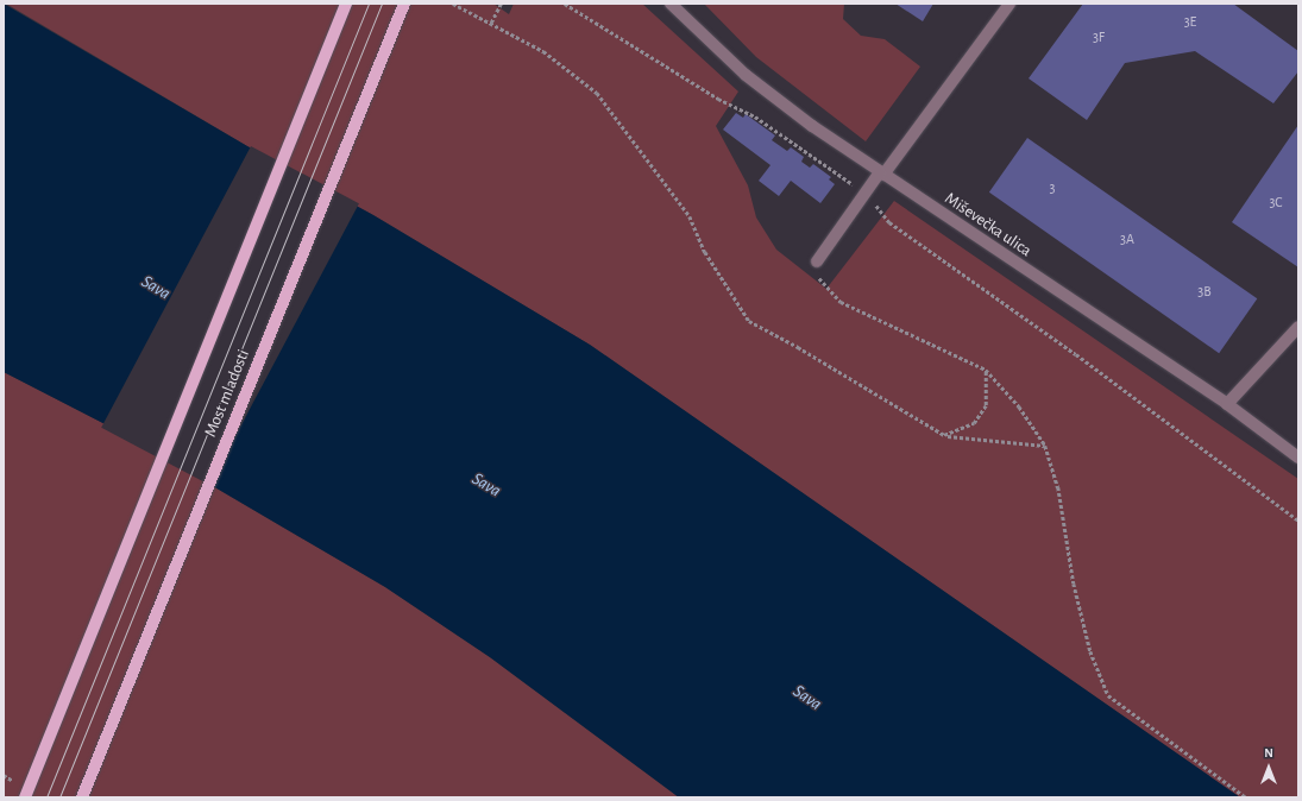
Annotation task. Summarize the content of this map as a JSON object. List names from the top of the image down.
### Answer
{
  "streets": {
    "main road": ["Most mladosti"],
    "street": ["Miševečka ulica"]
  },
  "water": ["Sava"],
  "house_numbers": [
    "3E",
    "3F",
    "3",
    "3C",
    "3A",
    "3B"
  ],
  "north": "top"
}
